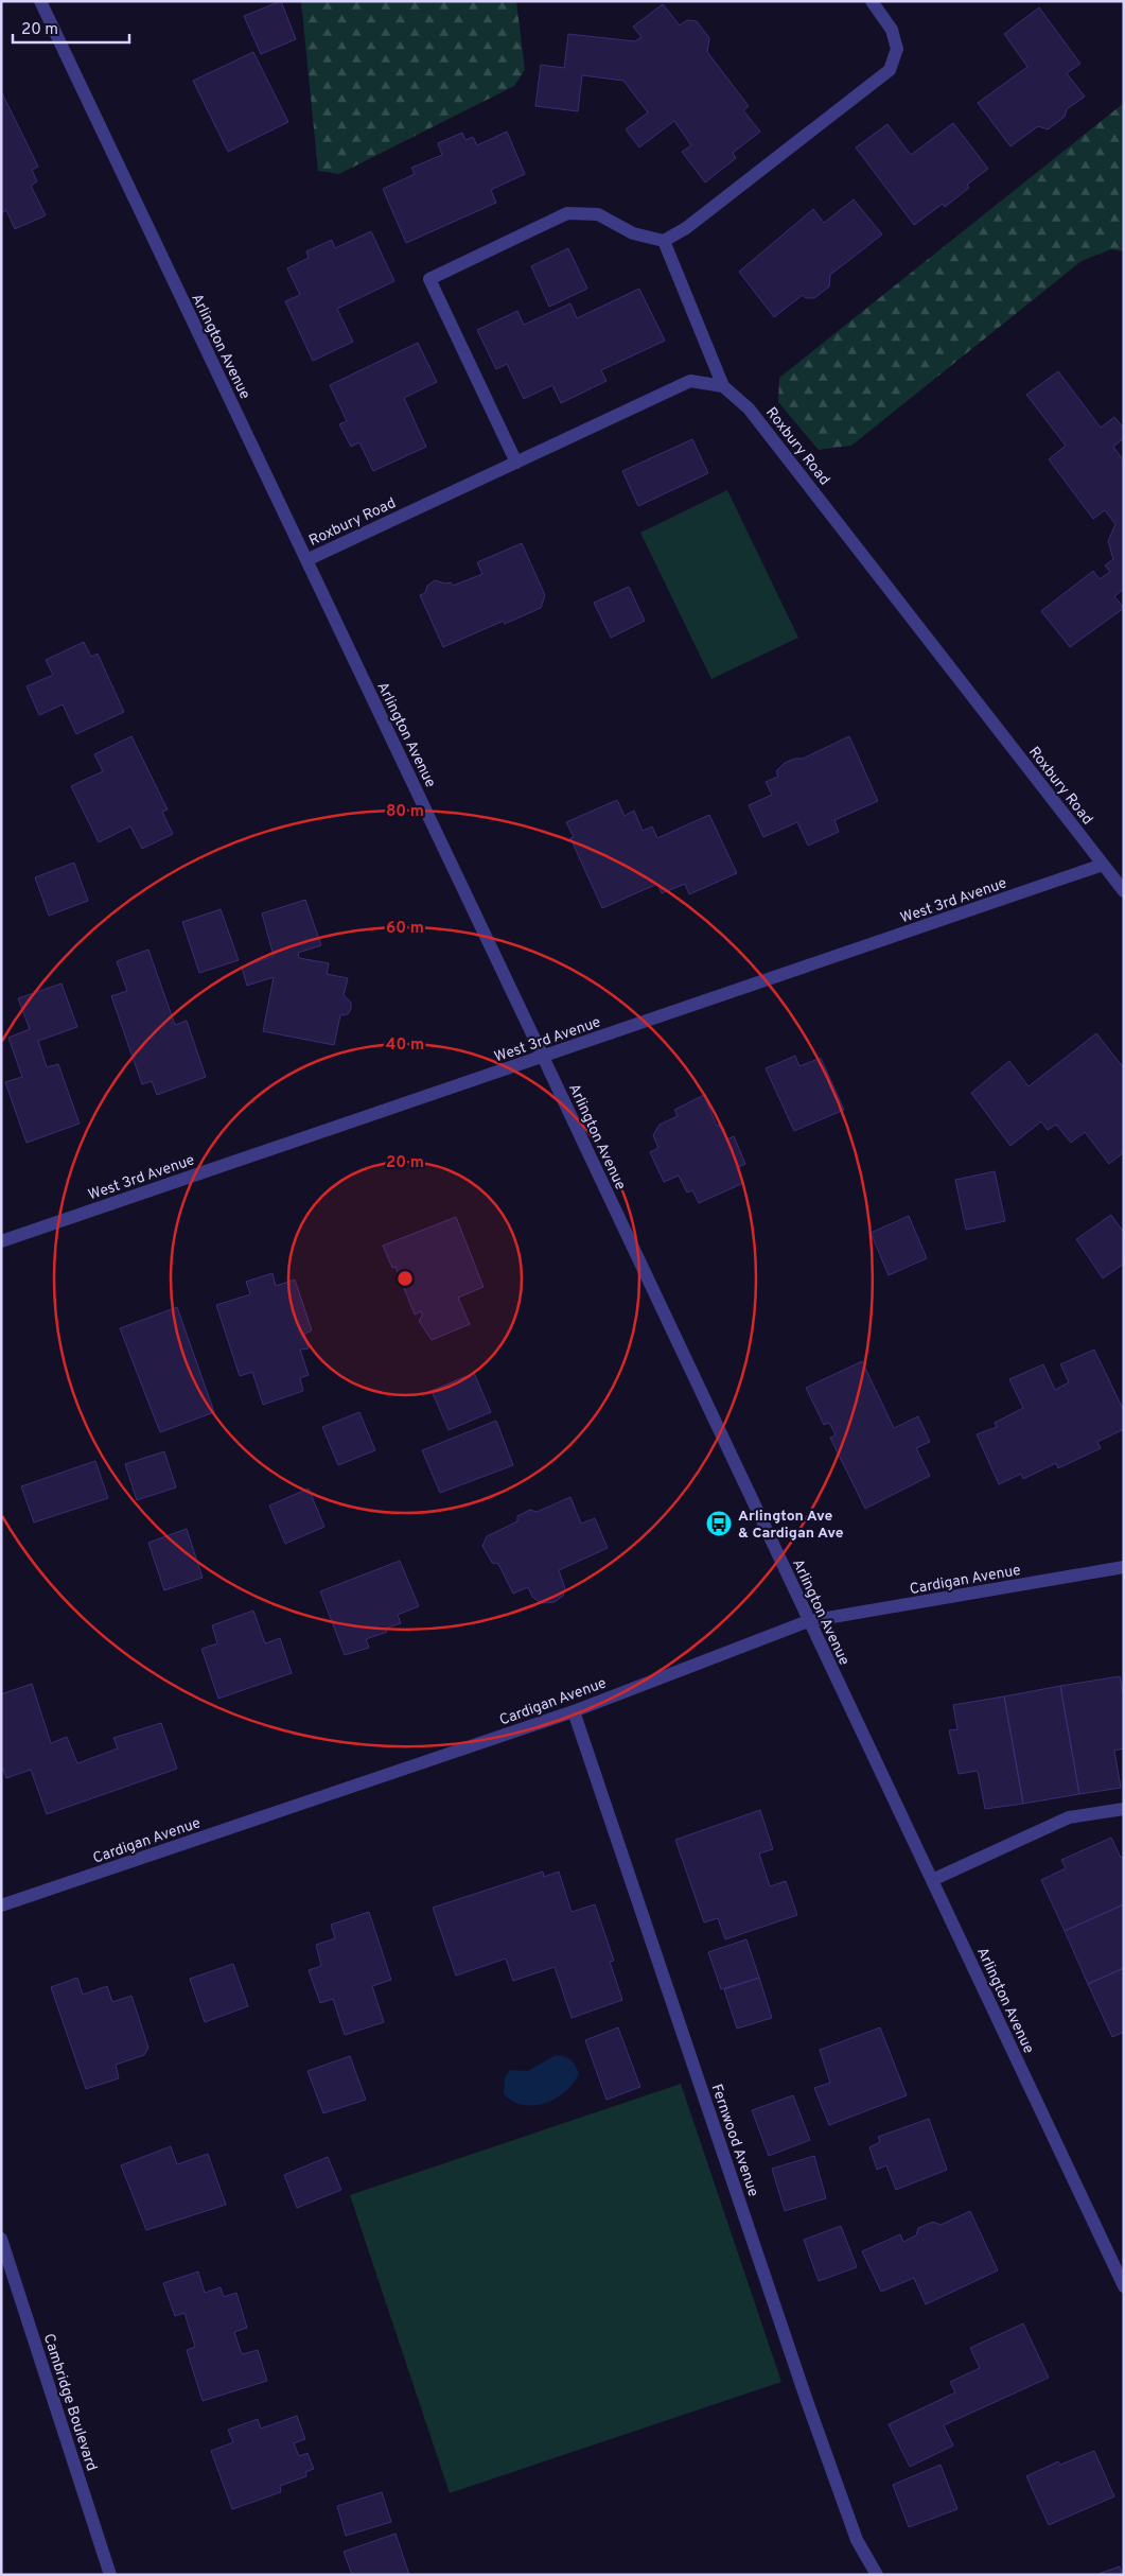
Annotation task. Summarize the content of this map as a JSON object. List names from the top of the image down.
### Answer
{
  "streets": {
    "street": [
      "Arlington Avenue",
      "Roxbury Road",
      "West 3rd Avenue",
      "Cardigan Avenue",
      "Fernwood Avenue",
      "Cambridge Boulevard"
    ]
  },
  "crossings": [
    ["Arlington Avenue", "Roxbury Road"],
    ["Arlington Avenue", "West 3rd Avenue"],
    ["Arlington Avenue", "Cardigan Avenue"],
    ["Roxbury Road", "West 3rd Avenue"],
    ["Cardigan Avenue", "Fernwood Avenue"]
  ],
  "places": {
    "bus stop": ["Arlington Ave & Cardigan Ave"]
  },
  "scale_bar": "20 m",
  "rings": [
    "80 m",
    "60 m",
    "40 m",
    "20 m"
  ]
}
